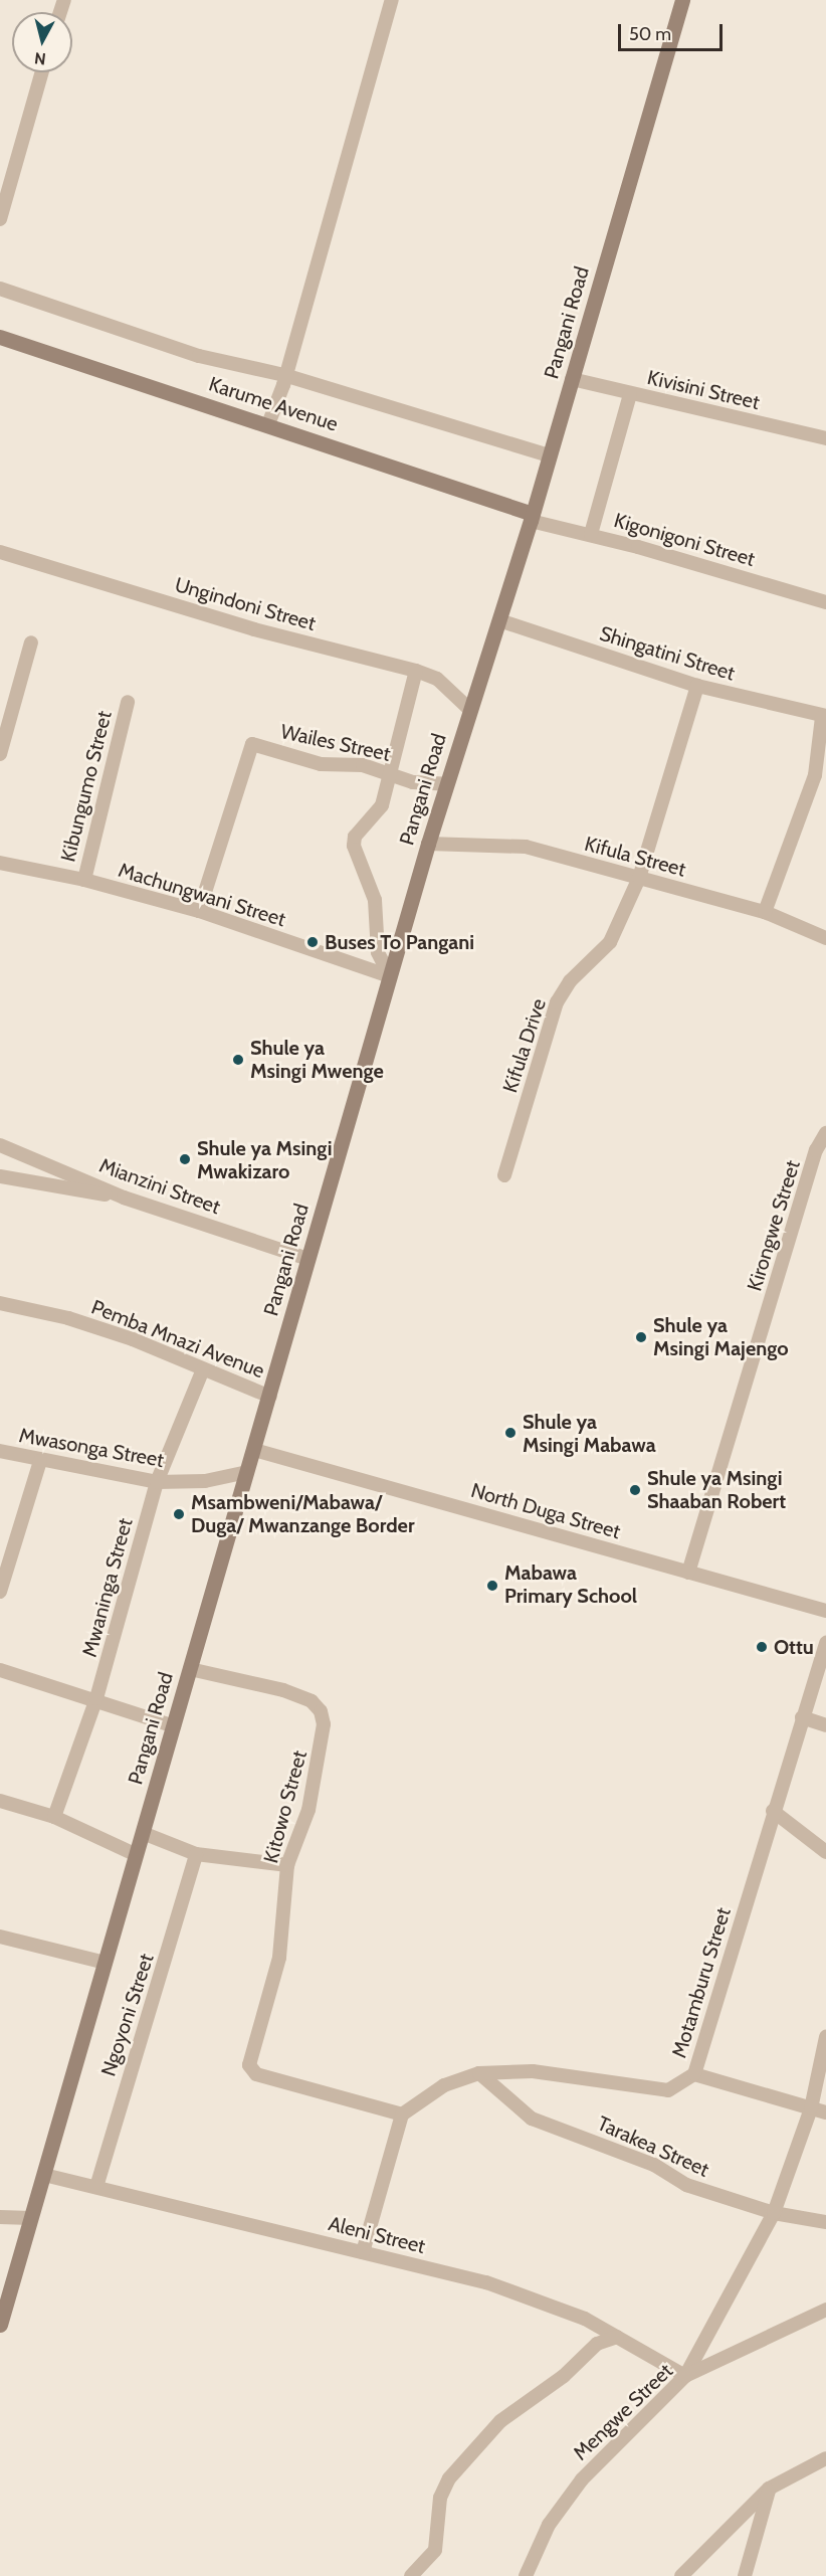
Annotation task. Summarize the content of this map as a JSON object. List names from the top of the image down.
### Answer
{
  "streets": {
    "main road": ["Pangani Road", "Karume Avenue"],
    "street": [
      "Kivisini Street",
      "Kigonigoni Street",
      "Ungindoni Street",
      "Shingatini Street",
      "Wailes Street",
      "Kibungumo Street",
      "Kifula Street",
      "Machungwani Street",
      "Kifula Drive",
      "Mianzini Street",
      "Kirongwe Street",
      "Pemba Mnazi Avenue",
      "Mwasonga Street",
      "North Duga Street",
      "Mwaninga Street",
      "Kitowo Street",
      "Motamburu Street",
      "Ngoyoni Street",
      "Tarakea Street",
      "Aleni Street",
      "Mengwe Street"
    ]
  },
  "crossings": [
    ["Pangani Road", "Kivisini Street"],
    ["Pangani Road", "Karume Avenue"],
    ["Pangani Road", "Kigonigoni Street"],
    ["Pangani Road", "Ungindoni Street"],
    ["Pangani Road", "Shingatini Street"],
    ["Pangani Road", "Wailes Street"],
    ["Pangani Road", "Kifula Street"],
    ["Pangani Road", "Machungwani Street"],
    ["Pangani Road", "Mianzini Street"],
    ["Pangani Road", "Pemba Mnazi Avenue"],
    ["Pangani Road", "Mwasonga Street"],
    ["Pangani Road", "North Duga Street"],
    ["Pangani Road", "Kitowo Street"],
    ["Pangani Road", "Aleni Street"],
    ["Karume Avenue", "Kigonigoni Street"],
    ["Shingatini Street", "Kifula Drive"],
    ["Wailes Street", "Machungwani Street"],
    ["Kibungumo Street", "Machungwani Street"],
    ["Kifula Street", "Kifula Drive"],
    ["Kirongwe Street", "North Duga Street"],
    ["Pemba Mnazi Avenue", "Mwaninga Street"],
    ["Mwasonga Street", "Mwaninga Street"],
    ["Kitowo Street", "Motamburu Street"],
    ["Motamburu Street", "Tarakea Street"],
    ["Ngoyoni Street", "Aleni Street"],
    ["Aleni Street", "Mengwe Street"]
  ],
  "places": [
    "Buses To Pangani",
    "Shule ya Msingi Mwenge",
    "Shule ya Msingi Mwakizaro",
    "Shule ya Msingi Majengo",
    "Shule ya Msingi Mabawa",
    "Shule ya Msingi Shaaban Robert",
    "Msambweni/Mabawa/ Duga/ Mwanzange Border",
    "Mabawa Primary School",
    "Ottu"
  ],
  "scale_bar": "50 m",
  "north": "bottom"
}
